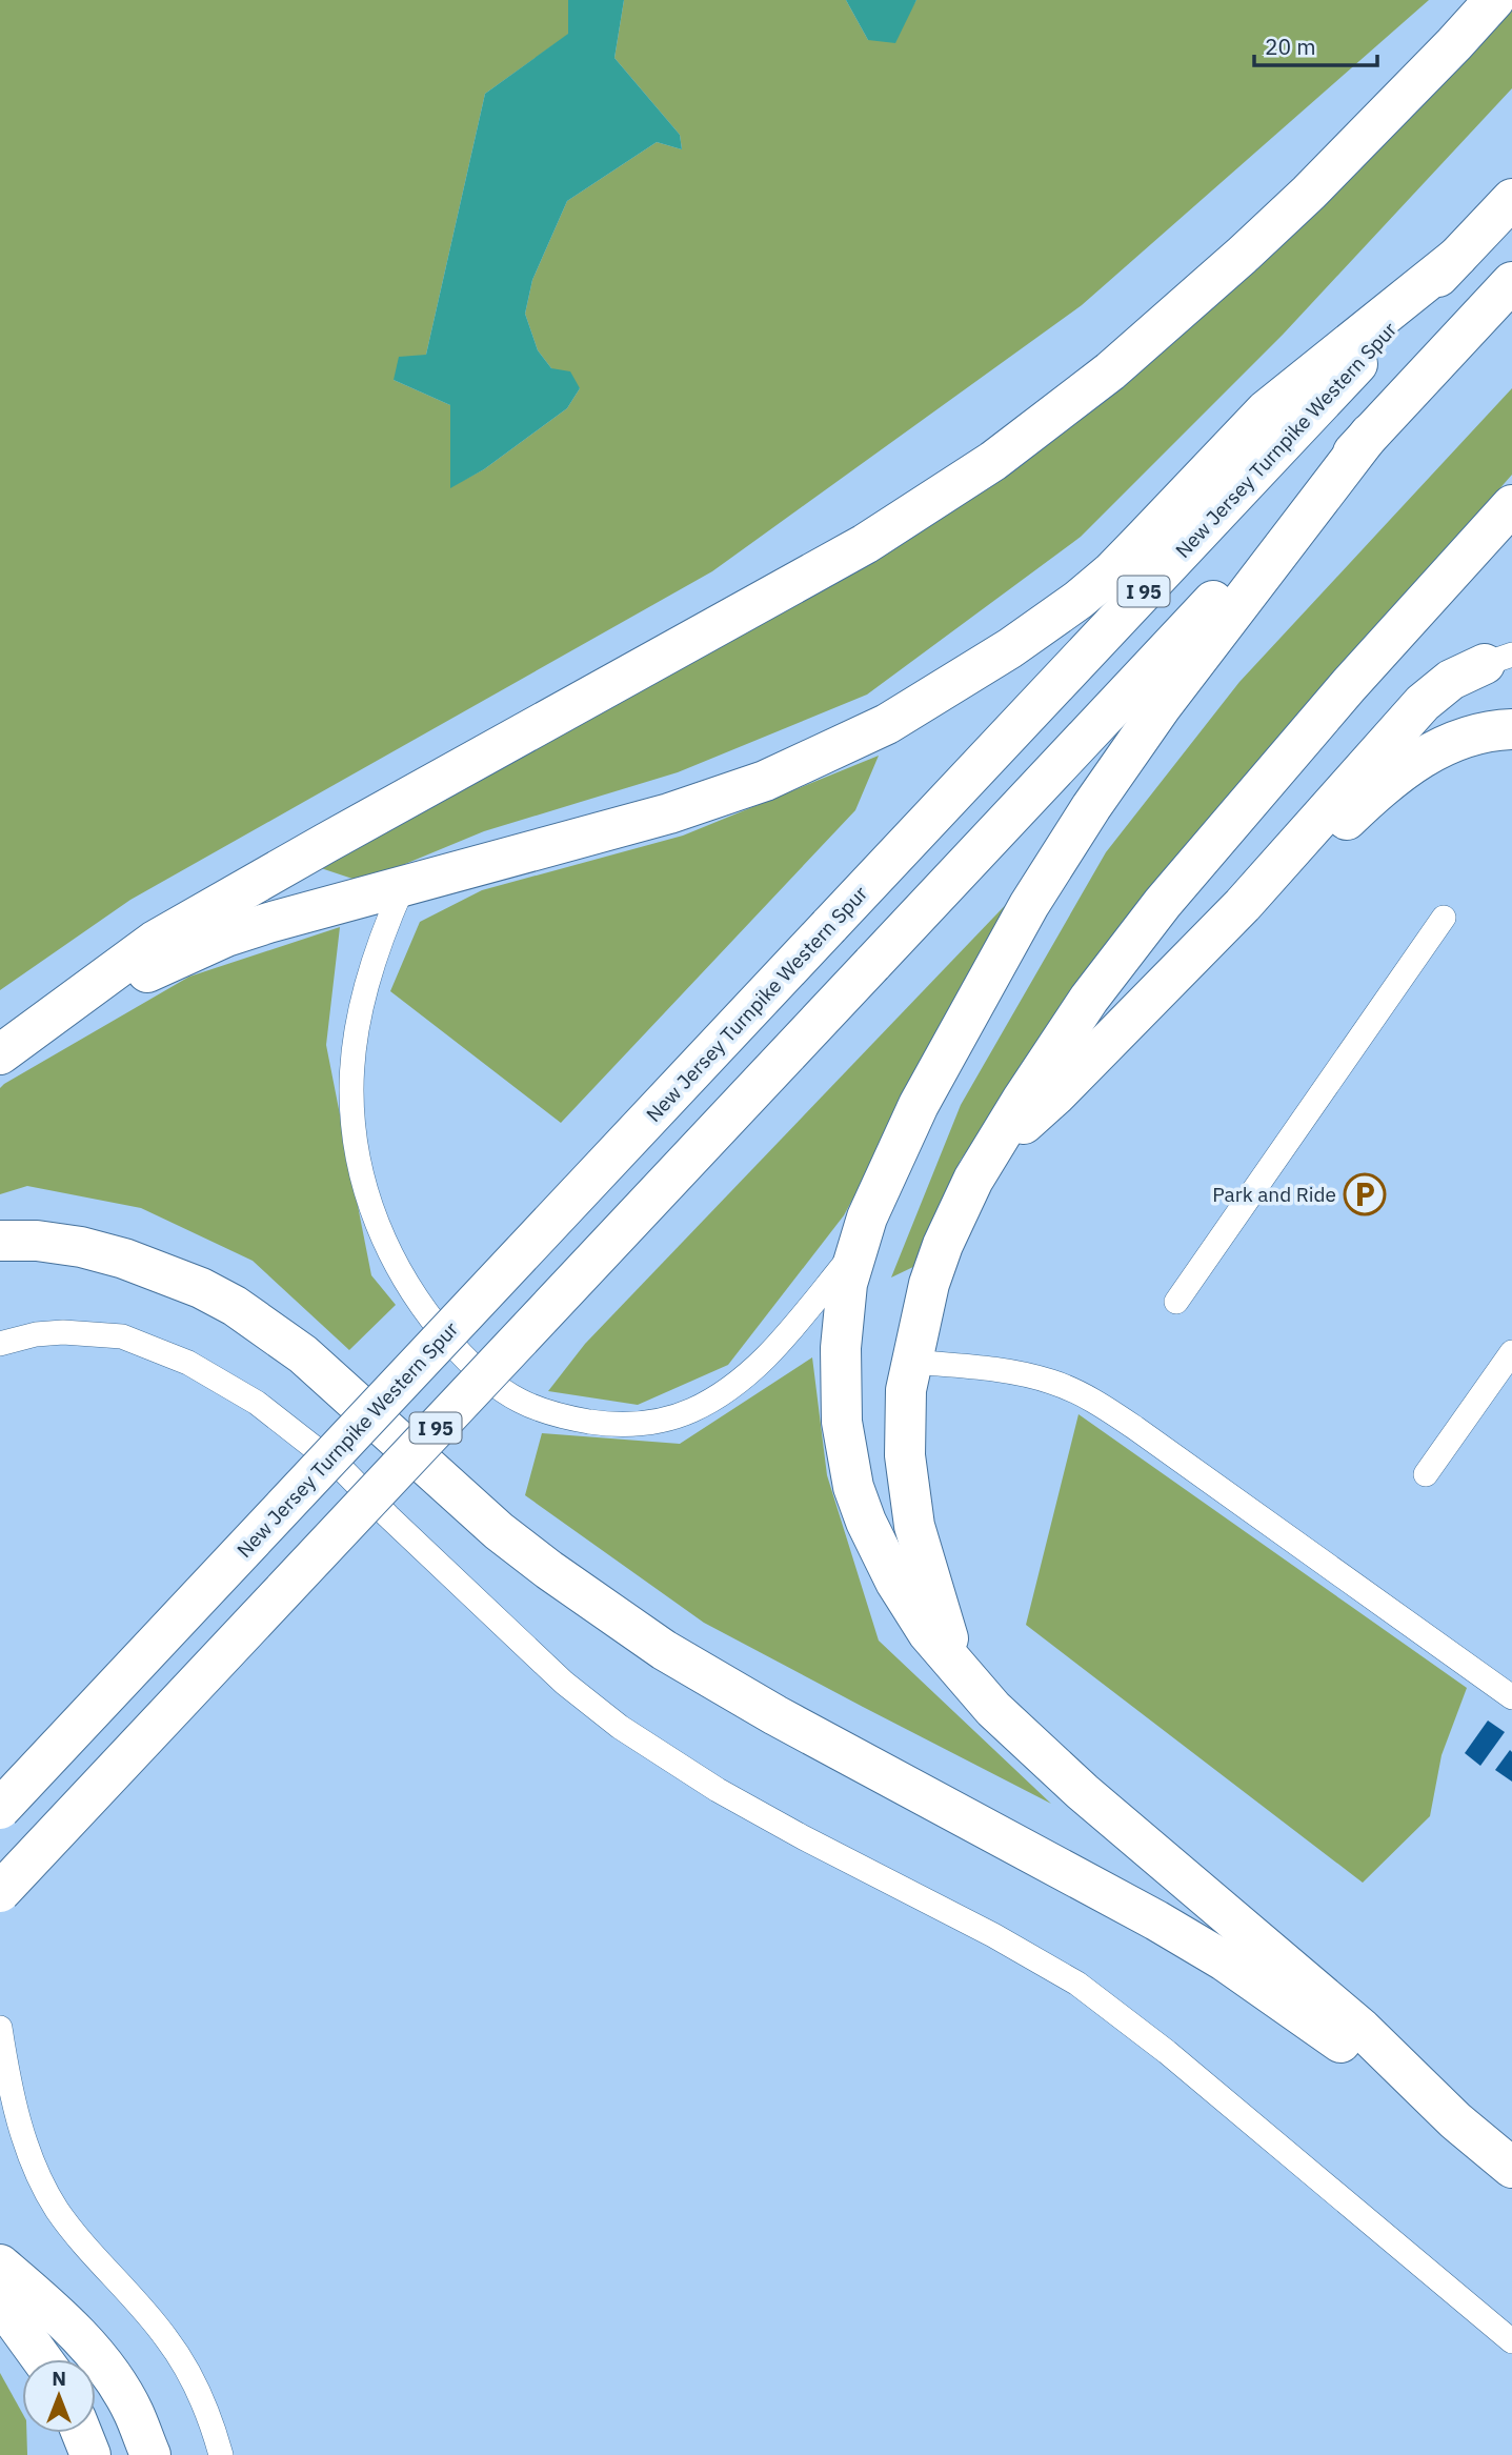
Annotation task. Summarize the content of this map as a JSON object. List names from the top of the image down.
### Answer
{
  "streets": {
    "highway": ["New Jersey Turnpike Western Spur", "I 95"]
  },
  "places": {
    "parking": ["Park and Ride"]
  },
  "scale_bar": "20 m",
  "north": "top"
}
